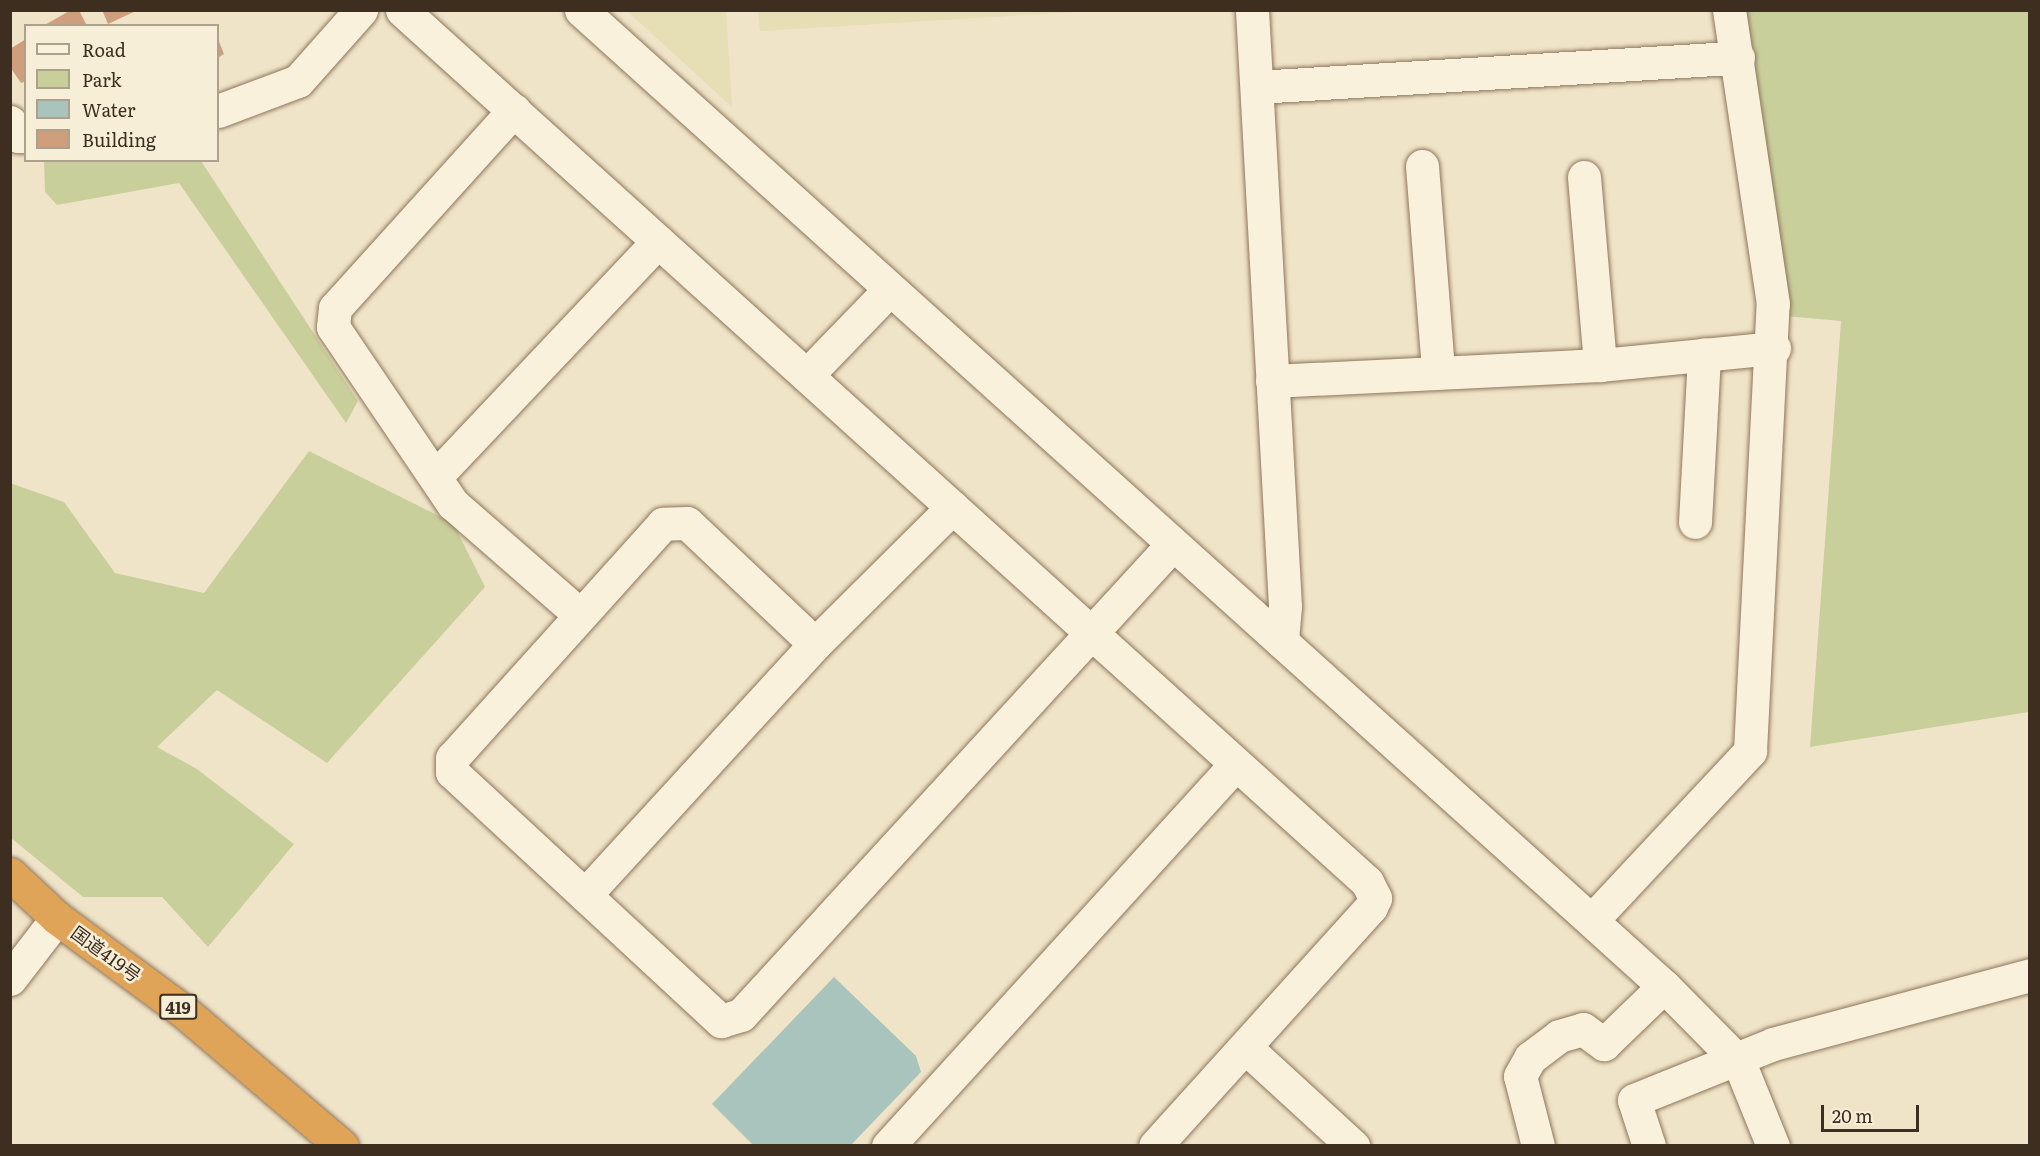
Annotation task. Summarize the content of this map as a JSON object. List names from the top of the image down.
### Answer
{
  "streets": {
    "highway": ["国道419号", "419"]
  },
  "legend": [
    "Road",
    "Park",
    "Water",
    "Building"
  ],
  "scale_bar": "20 m"
}
